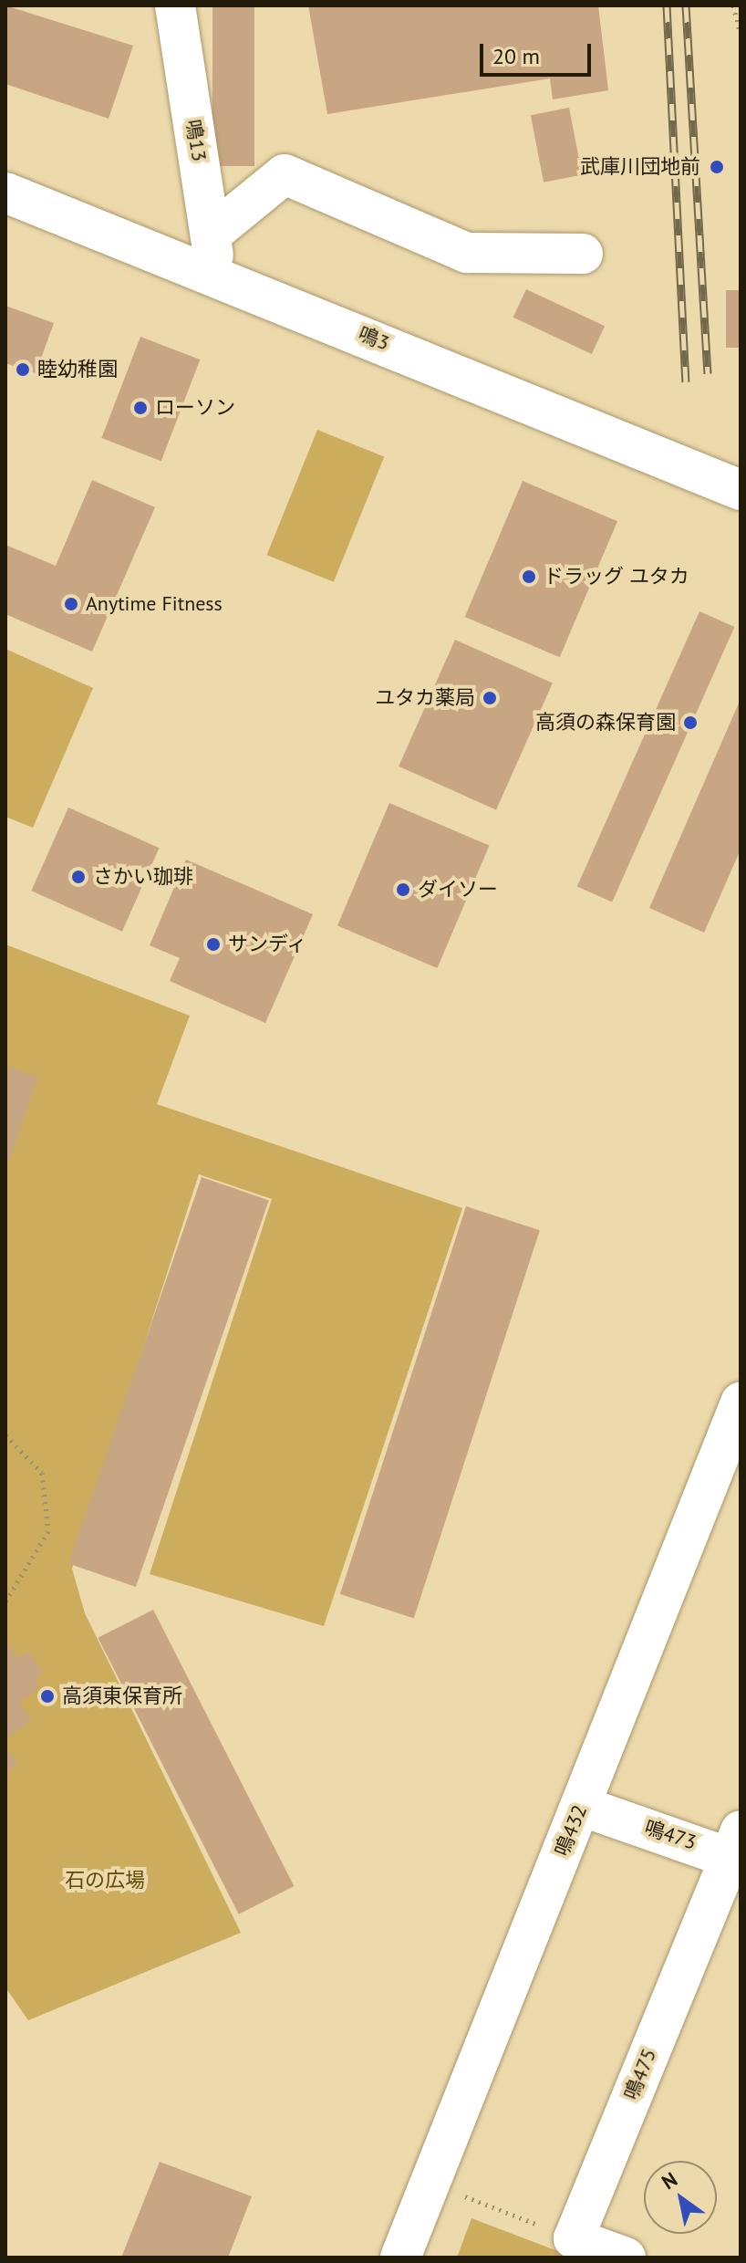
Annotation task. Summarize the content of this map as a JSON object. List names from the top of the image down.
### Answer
{
  "streets": {
    "street": [
      "鳴13",
      "鳴3",
      "鳴432",
      "鳴473",
      "鳴475"
    ]
  },
  "crossings": [
    ["鳴13", "鳴3"],
    ["鳴432", "鳴473"],
    ["鳴473", "鳴475"]
  ],
  "parks": ["石の広場"],
  "places": [
    "武庫川団地前",
    "睦幼稚園",
    "ローソン",
    "ドラッグ ユタカ",
    "Anytime Fitness",
    "ユタカ薬局",
    "高須の森保育園",
    "さかい珈琲",
    "ダイソー",
    "サンディ",
    "高須東保育所"
  ],
  "scale_bar": "20 m",
  "north": "top left"
}
